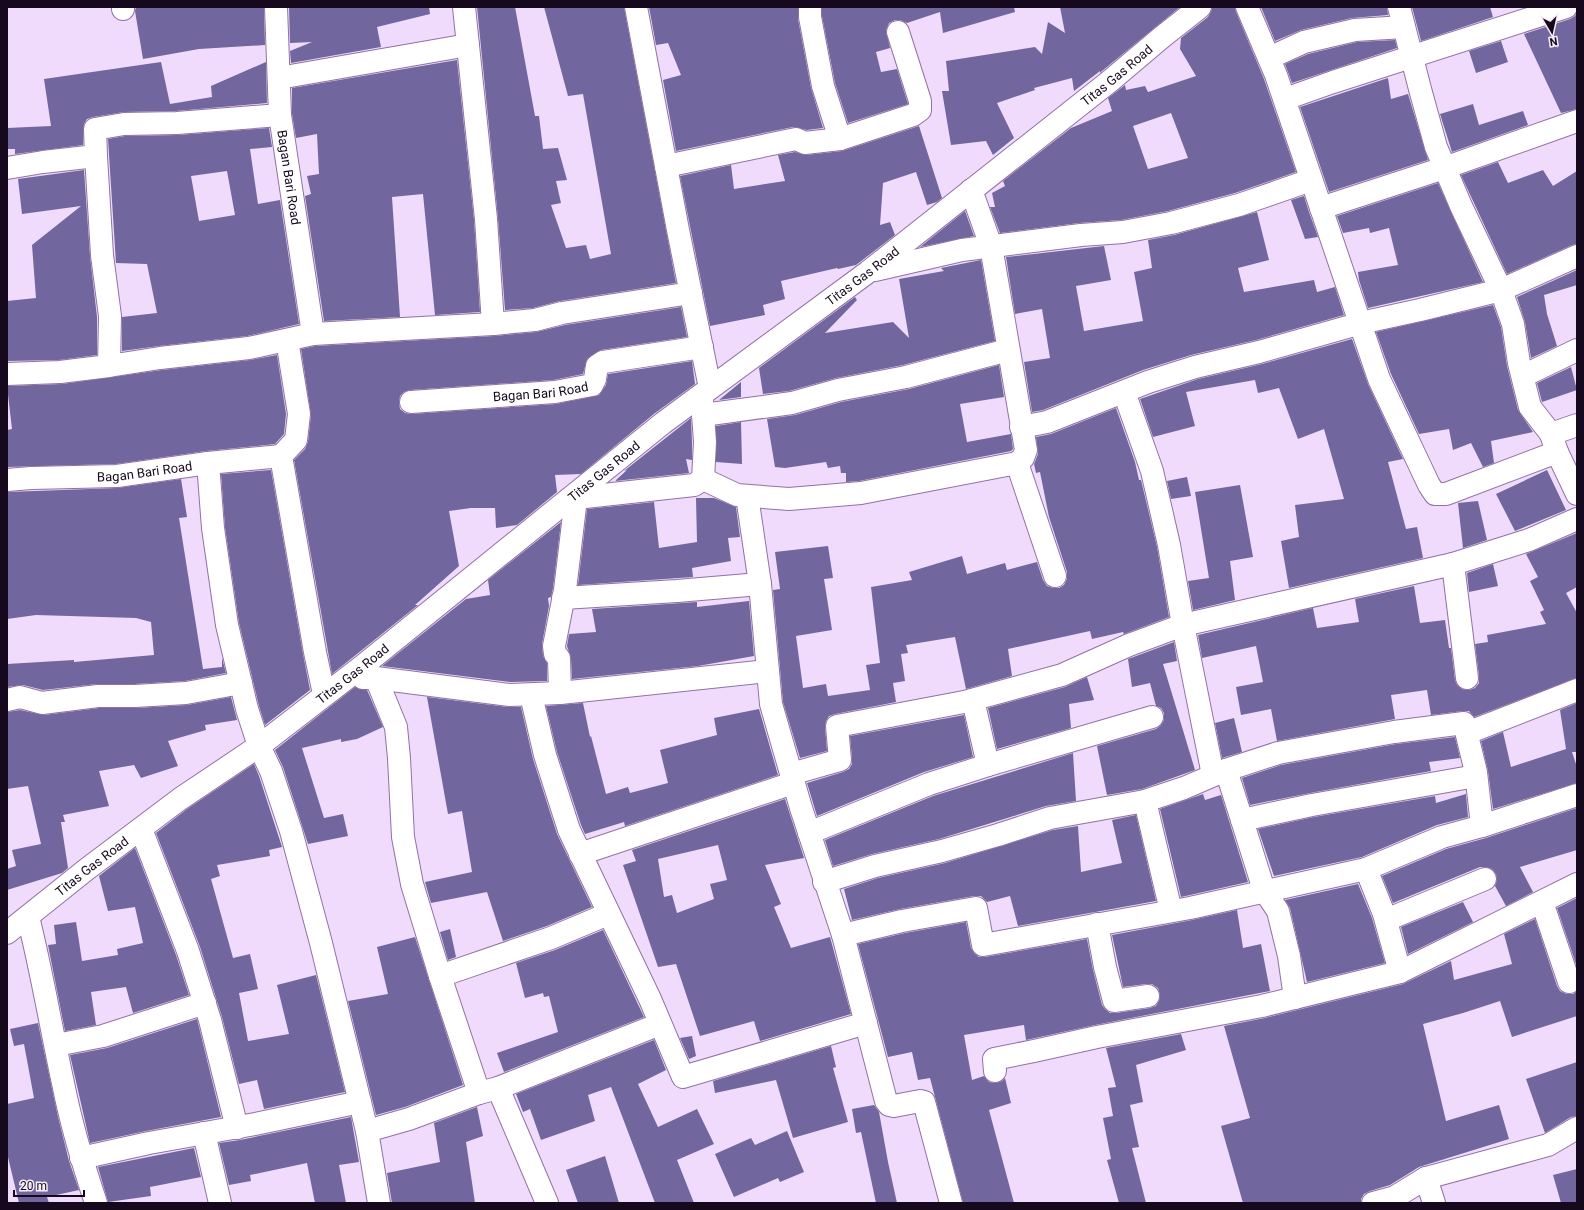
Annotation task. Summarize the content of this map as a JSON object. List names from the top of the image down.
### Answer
{
  "streets": {
    "street": ["Titas Gas Road", "Bagan Bari Road"]
  },
  "scale_bar": "20 m",
  "north": "bottom"
}
